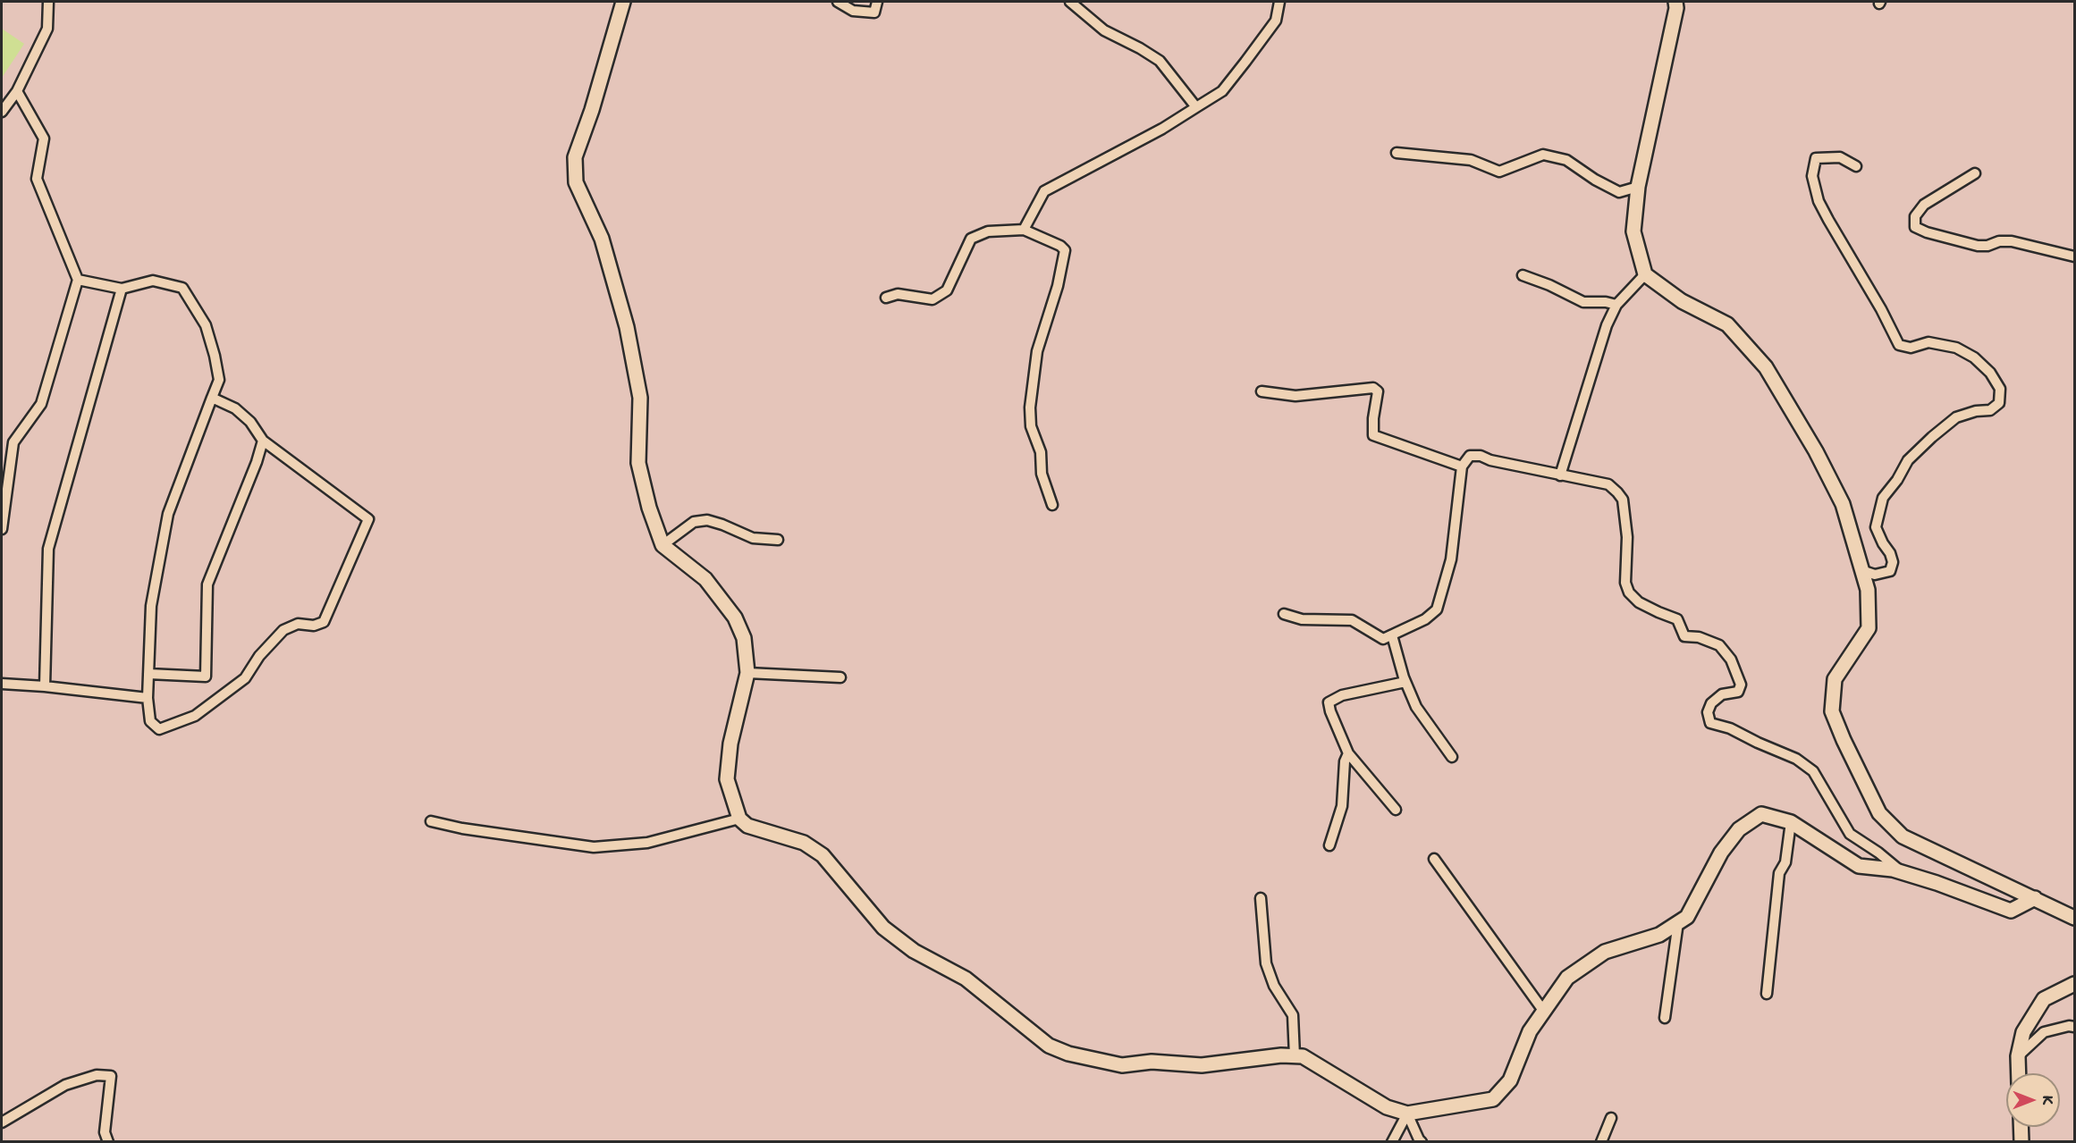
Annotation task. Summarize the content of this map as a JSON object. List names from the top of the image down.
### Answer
{
  "north": "right"
}
